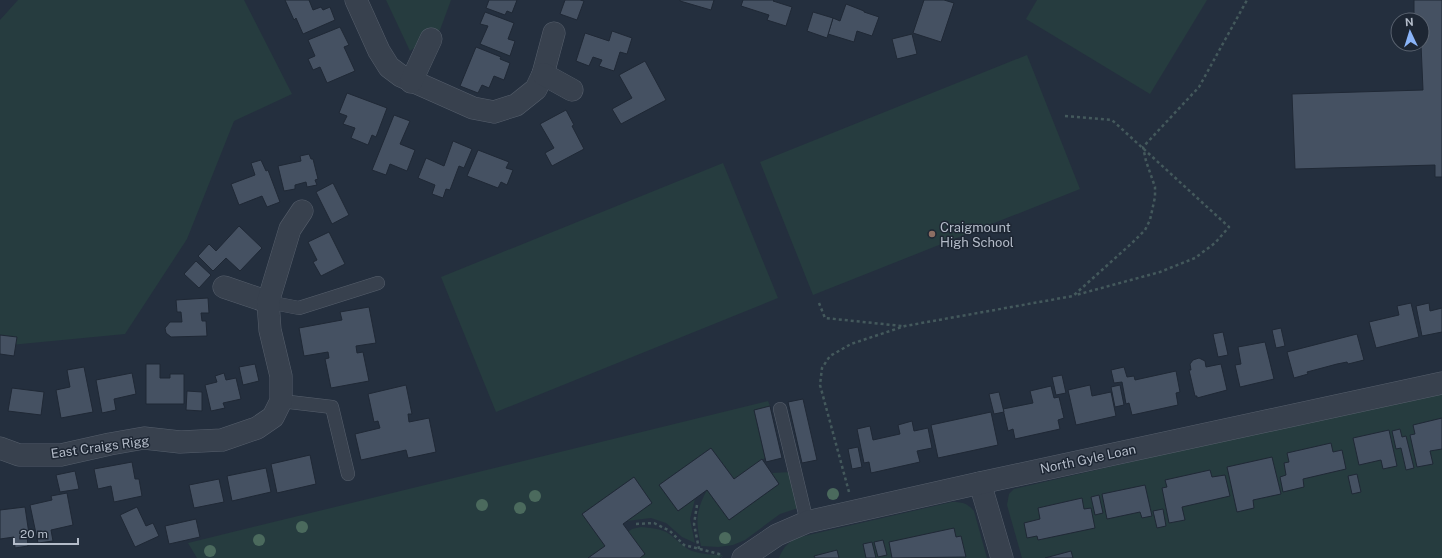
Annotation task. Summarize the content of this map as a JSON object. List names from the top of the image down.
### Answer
{
  "streets": {
    "street": ["East Craigs Rigg", "North Gyle Loan"]
  },
  "places": ["Craigmount High School"],
  "scale_bar": "20 m",
  "north": "top"
}
